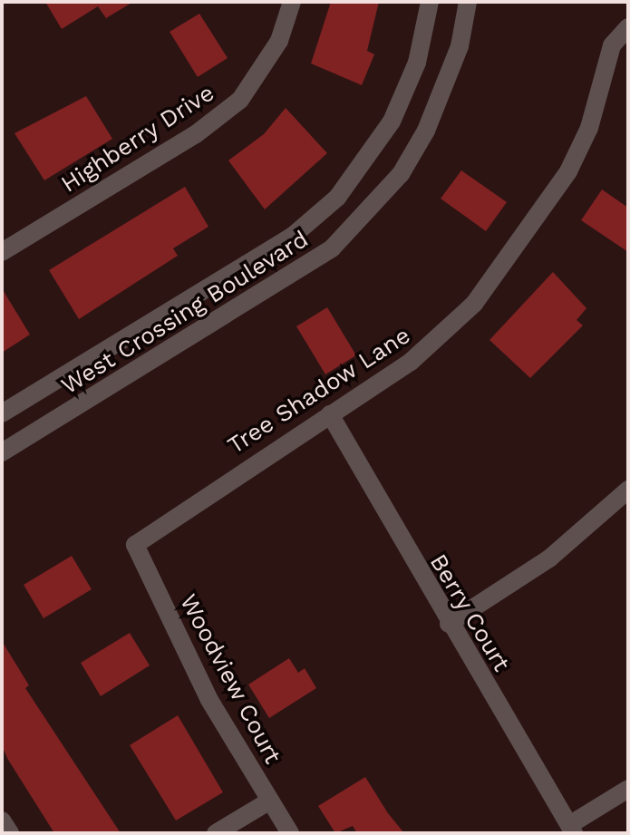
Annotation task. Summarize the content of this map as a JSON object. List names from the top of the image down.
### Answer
{
  "streets": {
    "street": [
      "Highberry Drive",
      "West Crossing Boulevard",
      "Tree Shadow Lane",
      "Berry Court",
      "Woodview Court"
    ]
  },
  "crossings": [
    ["Tree Shadow Lane", "Berry Court"],
    ["Tree Shadow Lane", "Woodview Court"]
  ]
}
